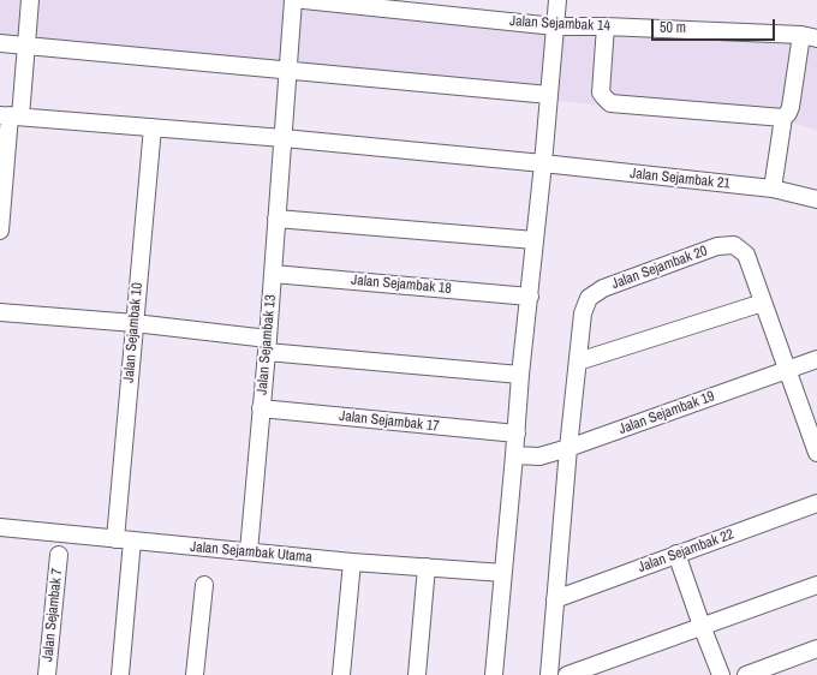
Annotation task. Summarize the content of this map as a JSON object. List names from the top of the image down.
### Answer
{
  "streets": {
    "street": [
      "Jalan Sejambak 14",
      "Jalan Sejambak 21",
      "Jalan Sejambak 20",
      "Jalan Sejambak 18",
      "Jalan Sejambak 10",
      "Jalan Sejambak 13",
      "Jalan Sejambak 19",
      "Jalan Sejambak 17",
      "Jalan Sejambak 22",
      "Jalan Sejambak Utama",
      "Jalan Sejambak 7"
    ]
  },
  "crossings": [
    ["Jalan Sejambak 18", "Jalan Sejambak 13"],
    ["Jalan Sejambak 10", "Jalan Sejambak Utama"],
    ["Jalan Sejambak 13", "Jalan Sejambak 17"],
    ["Jalan Sejambak 13", "Jalan Sejambak Utama"]
  ],
  "scale_bar": "50 m"
}
